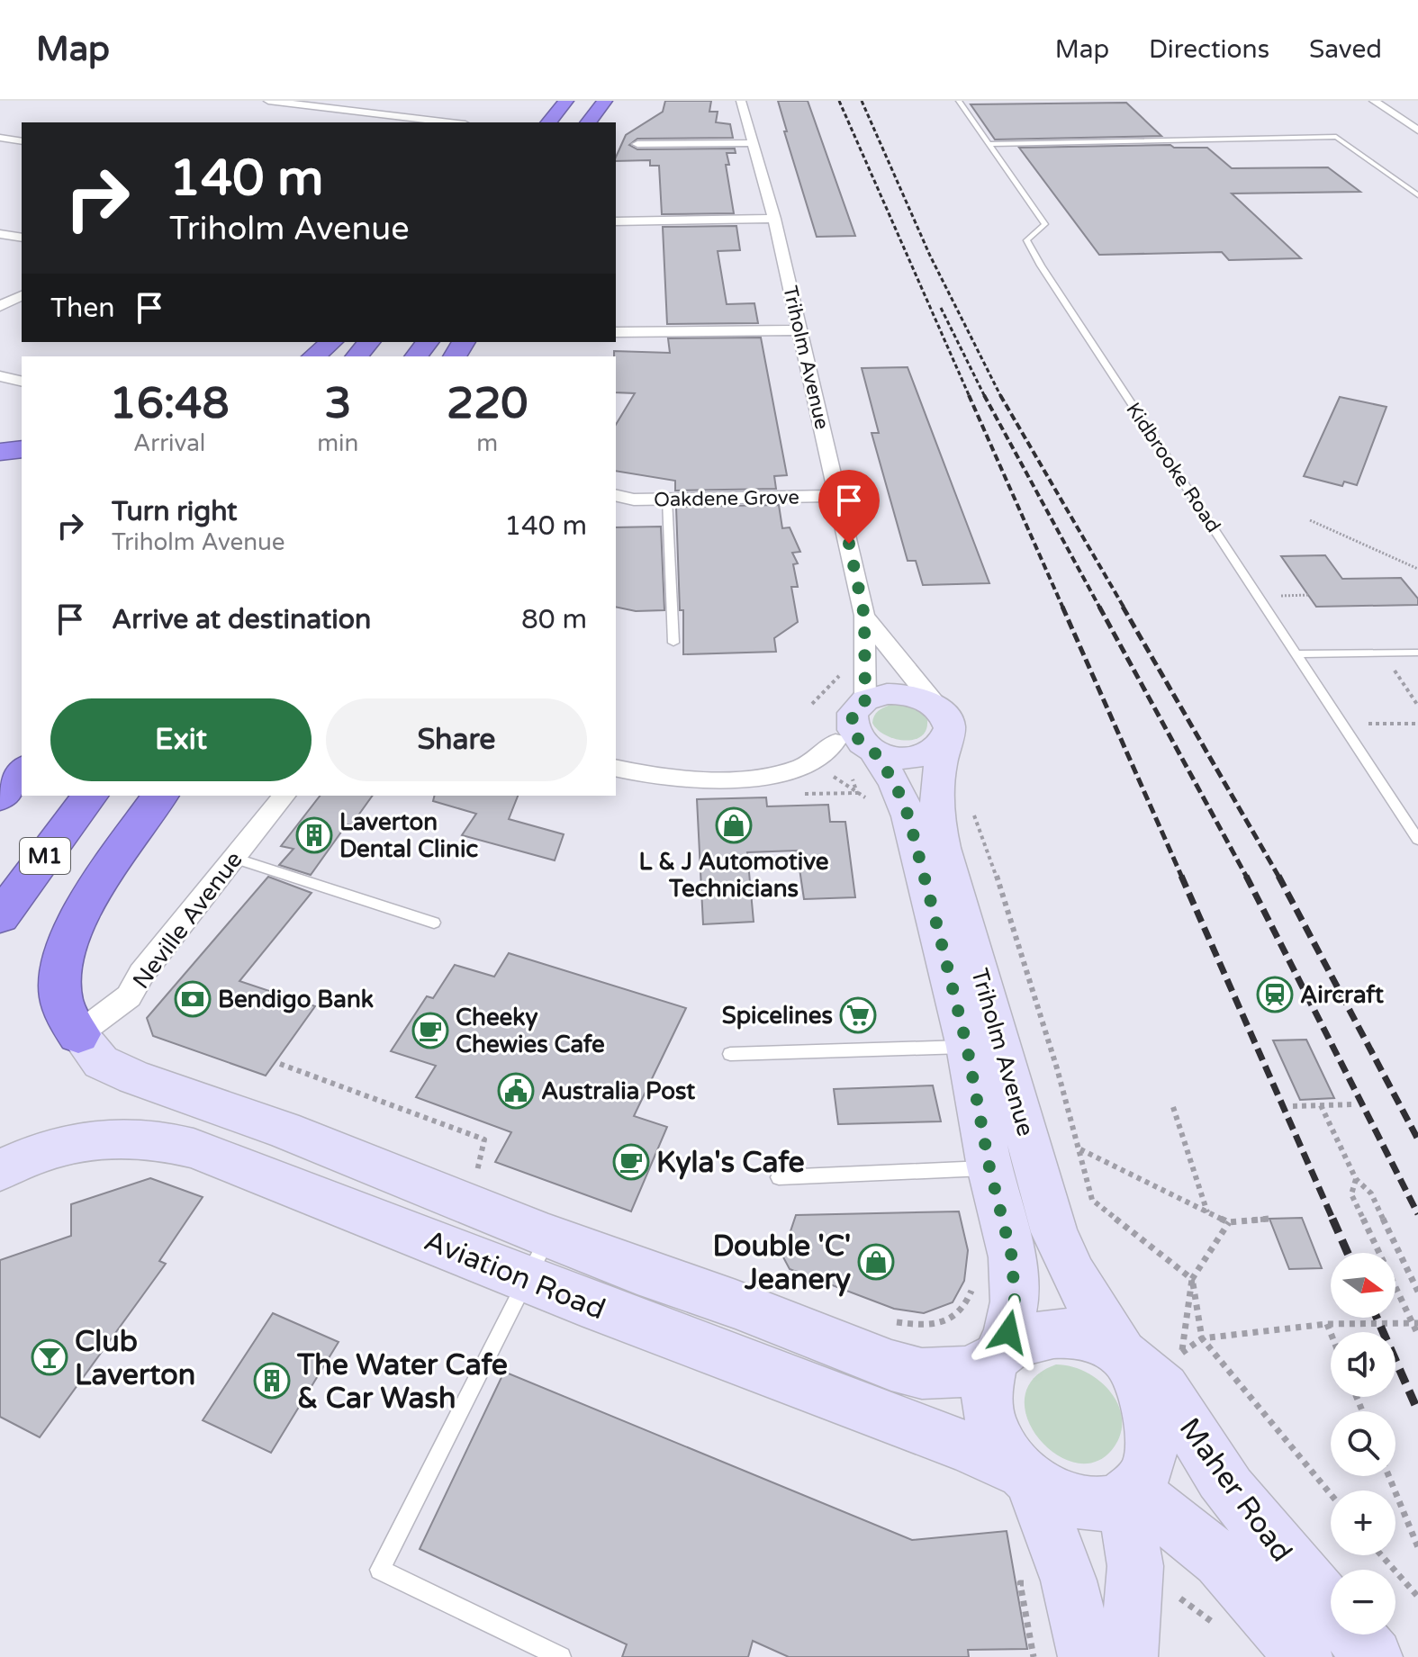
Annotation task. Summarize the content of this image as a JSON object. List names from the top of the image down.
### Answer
{
  "streets": {
    "highway": ["M1"],
    "street": [
      "Triholm Avenue",
      "Oakdene Grove",
      "Neville Avenue",
      "Aviation Road",
      "Maher Road"
    ],
    "lane": ["Kidbrooke Road"]
  },
  "crossings": [
    ["Triholm Avenue", "Oakdene Grove"],
    ["Triholm Avenue", "Aviation Road"],
    ["Triholm Avenue", "Maher Road"],
    ["Neville Avenue", "Aviation Road"],
    ["Aviation Road", "Maher Road"]
  ],
  "places": {
    "shop": ["L & J Automotive Technicians", "Double 'C' Jeanery"],
    "building": ["Laverton Dental Clinic", "The Water Cafe & Car Wash"],
    "station": ["Aircraft"],
    "bank": ["Bendigo Bank"],
    "supermarket": ["Spicelines"],
    "cafe": ["Cheeky Chewies Cafe", "Kyla's Cafe"],
    "public building": ["Australia Post"],
    "bar": ["Club Laverton"]
  },
  "north": "right",
  "page": {
    "header": "Map",
    "nav": ["Map", "Directions", "Saved"],
    "turn": ["140 m", "Triholm Avenue"],
    "then": "Then",
    "eta": [
      "16:48",
      "Arrival",
      "3",
      "min",
      "220",
      "m"
    ],
    "list": [
      {
        "name": "Turn right",
        "note": "Triholm Avenue",
        "value": "140 m"
      },
      {
        "name": "Arrive at destination",
        "value": "80 m"
      }
    ],
    "buttons": ["Exit", "Share"],
    "map_buttons": ["+", "−"]
  }
}
